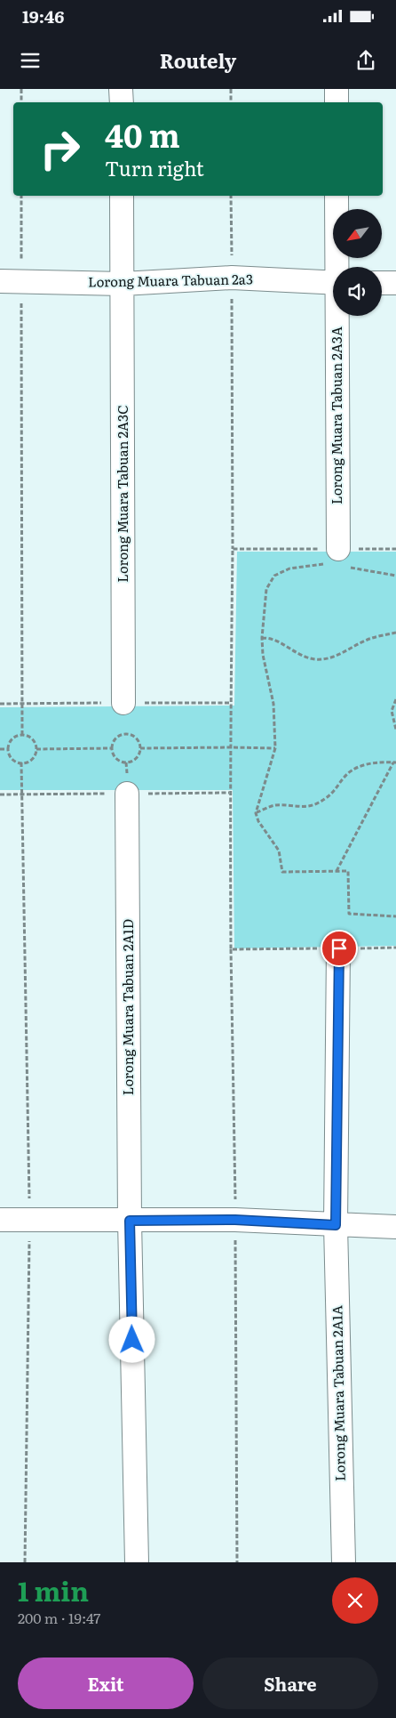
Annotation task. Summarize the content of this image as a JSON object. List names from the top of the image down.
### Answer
{
  "streets": {
    "street": [
      "Lorong Muara Tabuan 2a3",
      "Lorong Muara Tabuan 2A3A",
      "Lorong Muara Tabuan 2A3C",
      "Lorong Muara Tabuan 2A1D",
      "Lorong Muara Tabuan 2A1A"
    ]
  },
  "crossings": [
    ["Lorong Muara Tabuan 2a3", "Lorong Muara Tabuan 2A3C"]
  ],
  "north": "bottom left",
  "page": {
    "status": "19:46",
    "header": "Routely",
    "turn": ["40 m", "Turn right"],
    "heading": ["1 min", "200 m · 19:47"],
    "buttons": ["Exit", "Share"]
  }
}
